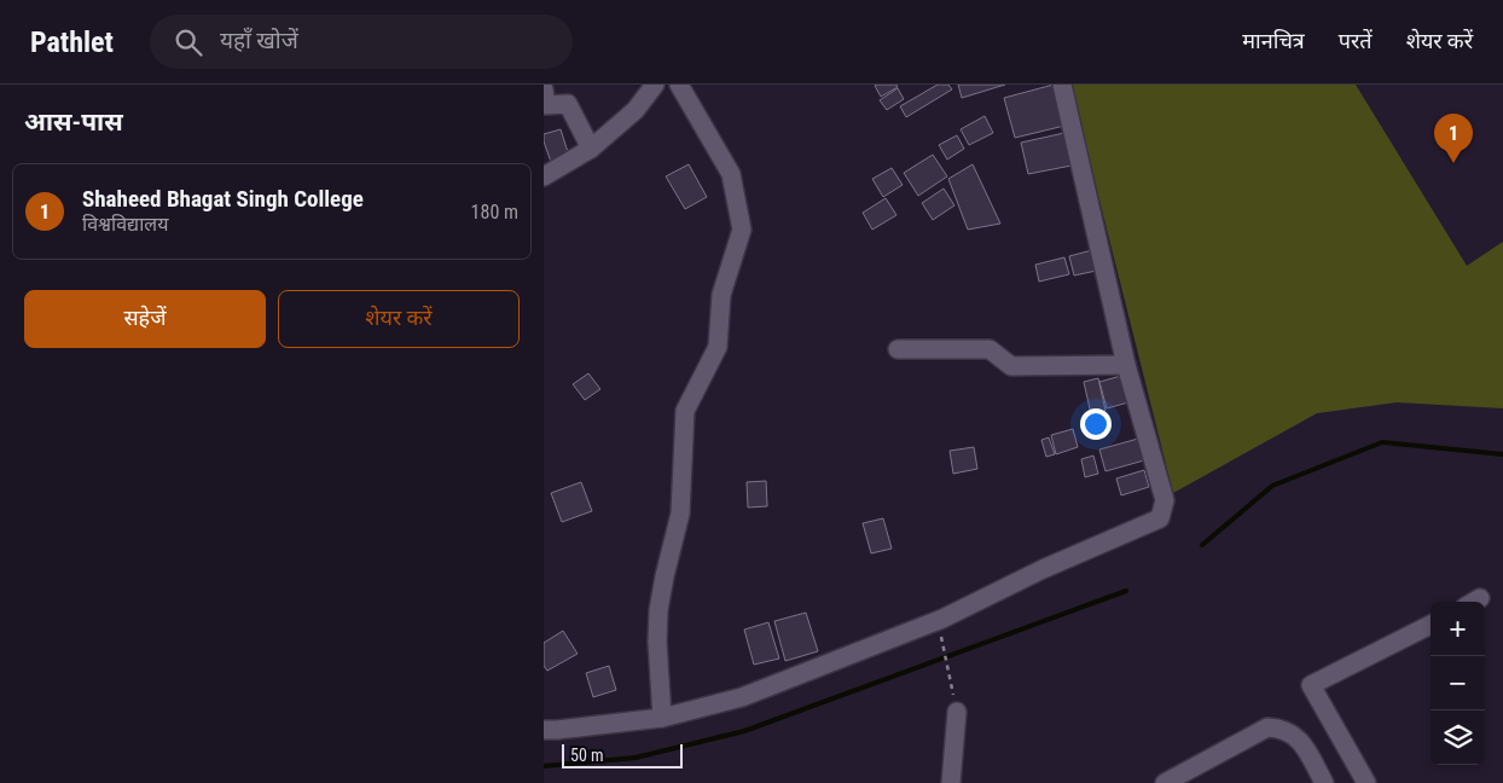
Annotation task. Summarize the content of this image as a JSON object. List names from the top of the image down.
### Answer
{
  "scale_bar": "50 m",
  "page": {
    "header": "Pathlet",
    "search": "यहाँ खोजें",
    "nav": ["मानचित्र", "परतें", "शेयर करें"],
    "heading": "आस-पास",
    "pins": "1",
    "list": [
      {
        "mark": "1",
        "name": "Shaheed Bhagat Singh College",
        "note": "विश्वविद्यालय",
        "value": "180 m"
      }
    ],
    "buttons": ["सहेजें", "शेयर करें"],
    "map_buttons": ["+", "−"],
    "scale": "50 m"
  }
}
